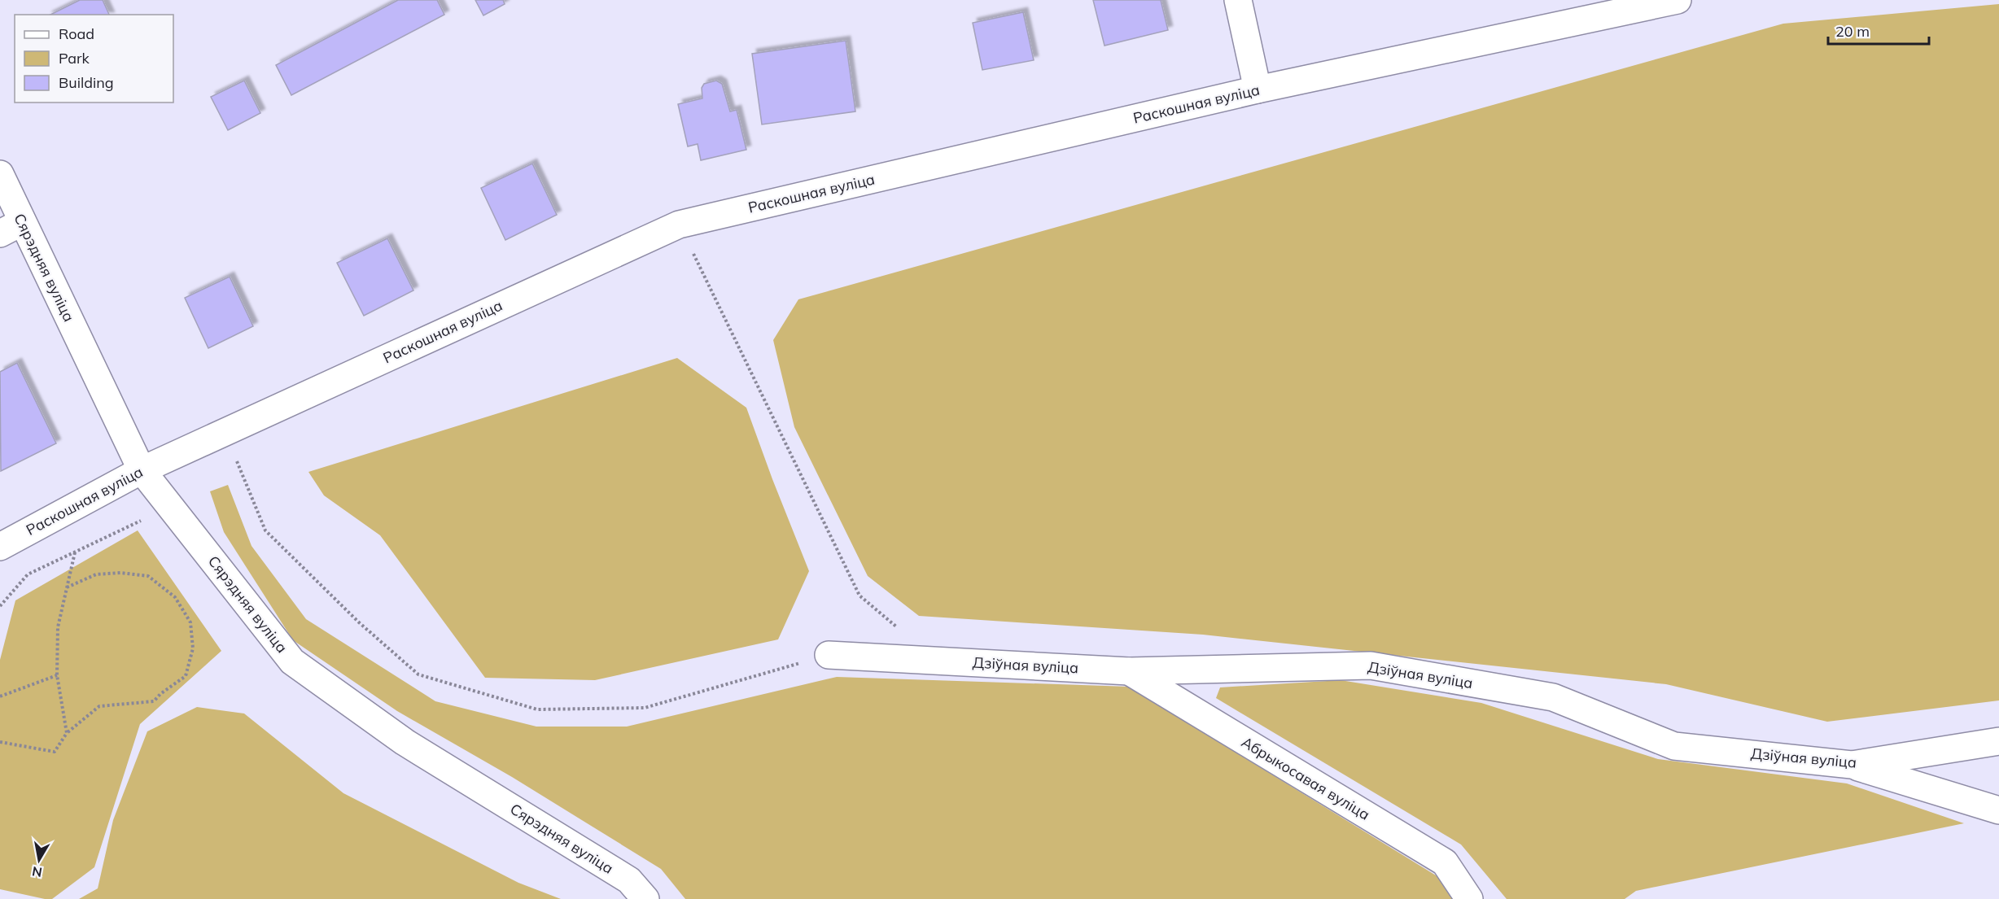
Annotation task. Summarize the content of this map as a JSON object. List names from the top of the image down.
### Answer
{
  "streets": {
    "street": [
      "Раскошная вуліца",
      "Сярэдняя вуліца",
      "Дзіўная вуліца",
      "Абрыкосавая вуліца"
    ]
  },
  "crossings": [
    ["Раскошная вуліца", "Сярэдняя вуліца"],
    ["Дзіўная вуліца", "Абрыкосавая вуліца"]
  ],
  "legend": ["Road", "Park", "Building"],
  "scale_bar": "20 m",
  "north": "bottom"
}
